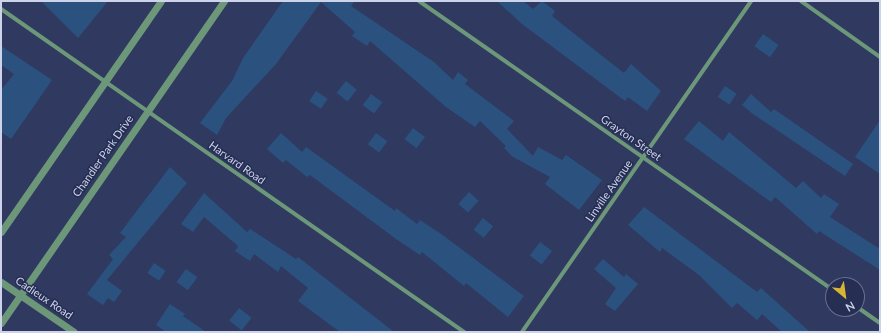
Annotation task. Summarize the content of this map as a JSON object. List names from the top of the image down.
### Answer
{
  "streets": {
    "street": [
      "Grayton Street",
      "Chandler Park Drive",
      "Harvard Road",
      "Linville Avenue",
      "Cadieux Road"
    ]
  },
  "crossings": [
    ["Grayton Street", "Linville Avenue"],
    ["Chandler Park Drive", "Harvard Road"],
    ["Chandler Park Drive", "Cadieux Road"]
  ],
  "north": "bottom right"
}
